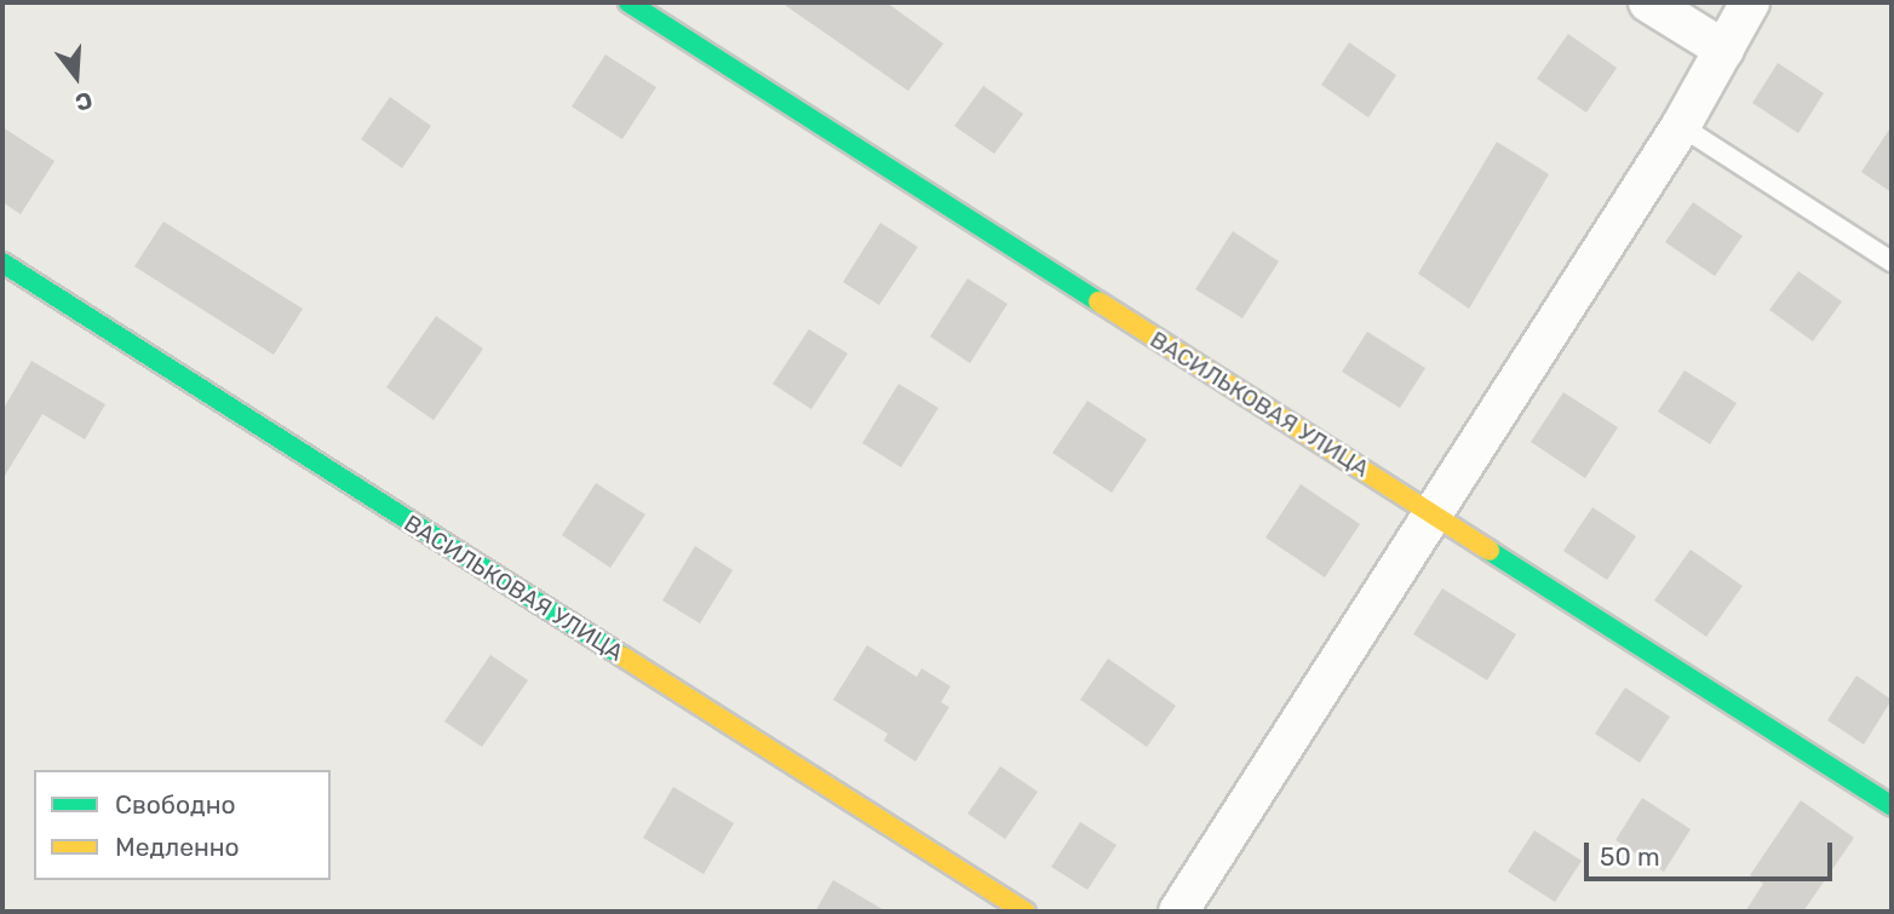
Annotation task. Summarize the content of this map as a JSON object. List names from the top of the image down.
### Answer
{
  "streets": {
    "street": ["ВАСИЛЬКОВАЯ УЛИЦА"]
  },
  "legend": ["Свободно", "Медленно"],
  "scale_bar": "50 m",
  "north": "bottom"
}
